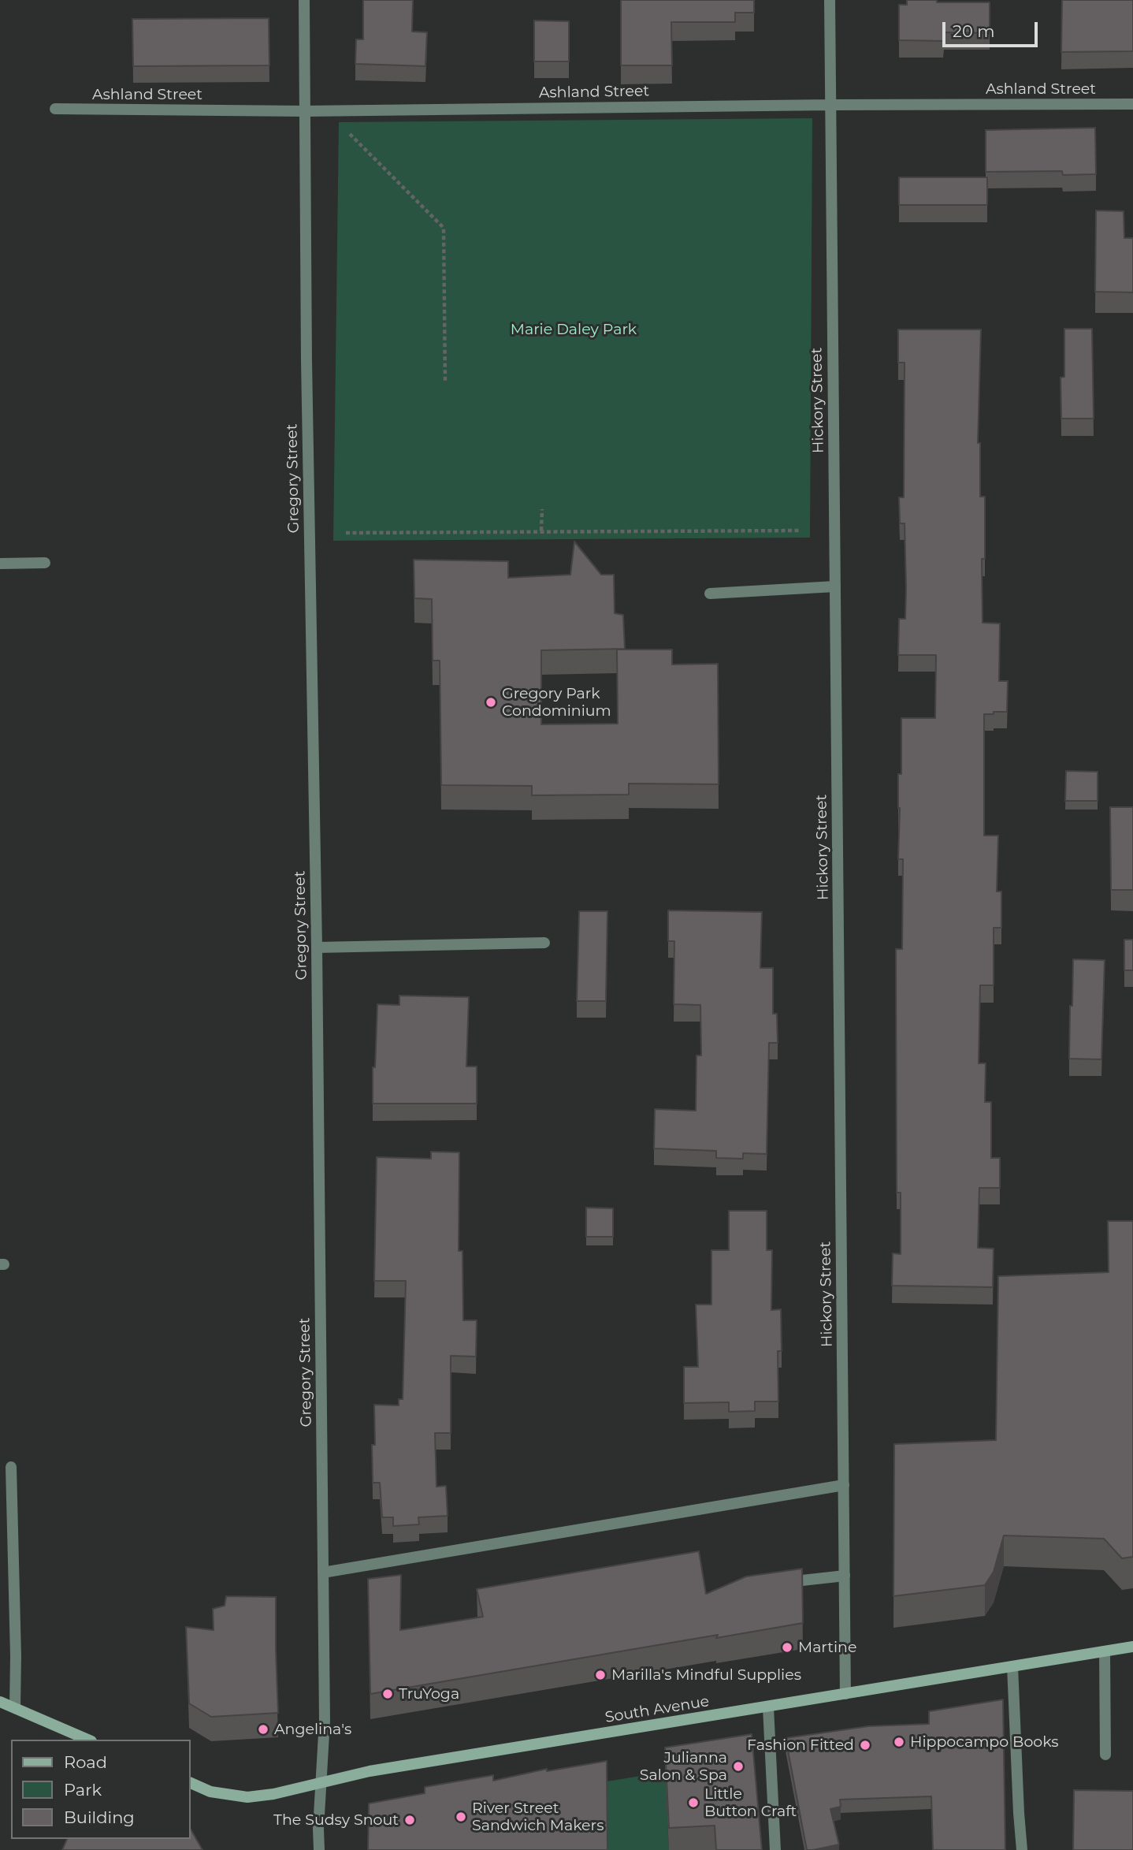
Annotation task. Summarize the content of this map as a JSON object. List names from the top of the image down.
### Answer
{
  "streets": {
    "main road": ["South Avenue"],
    "street": ["Ashland Street", "Hickory Street", "Gregory Street"]
  },
  "crossings": [
    ["Ashland Street", "Hickory Street"],
    ["Ashland Street", "Gregory Street"],
    ["Hickory Street", "South Avenue"],
    ["Gregory Street", "South Avenue"]
  ],
  "parks": ["Marie Daley Park"],
  "places": [
    "Gregory Park Condominium",
    "Martine",
    "Marilla's Mindful Supplies",
    "TruYoga",
    "Angelina's",
    "Hippocampo Books",
    "Fashion Fitted",
    "Julianna Salon & Spa",
    "Little Button Craft",
    "River Street Sandwich Makers",
    "The Sudsy Snout"
  ],
  "legend": ["Road", "Park", "Building"],
  "scale_bar": "20 m"
}
